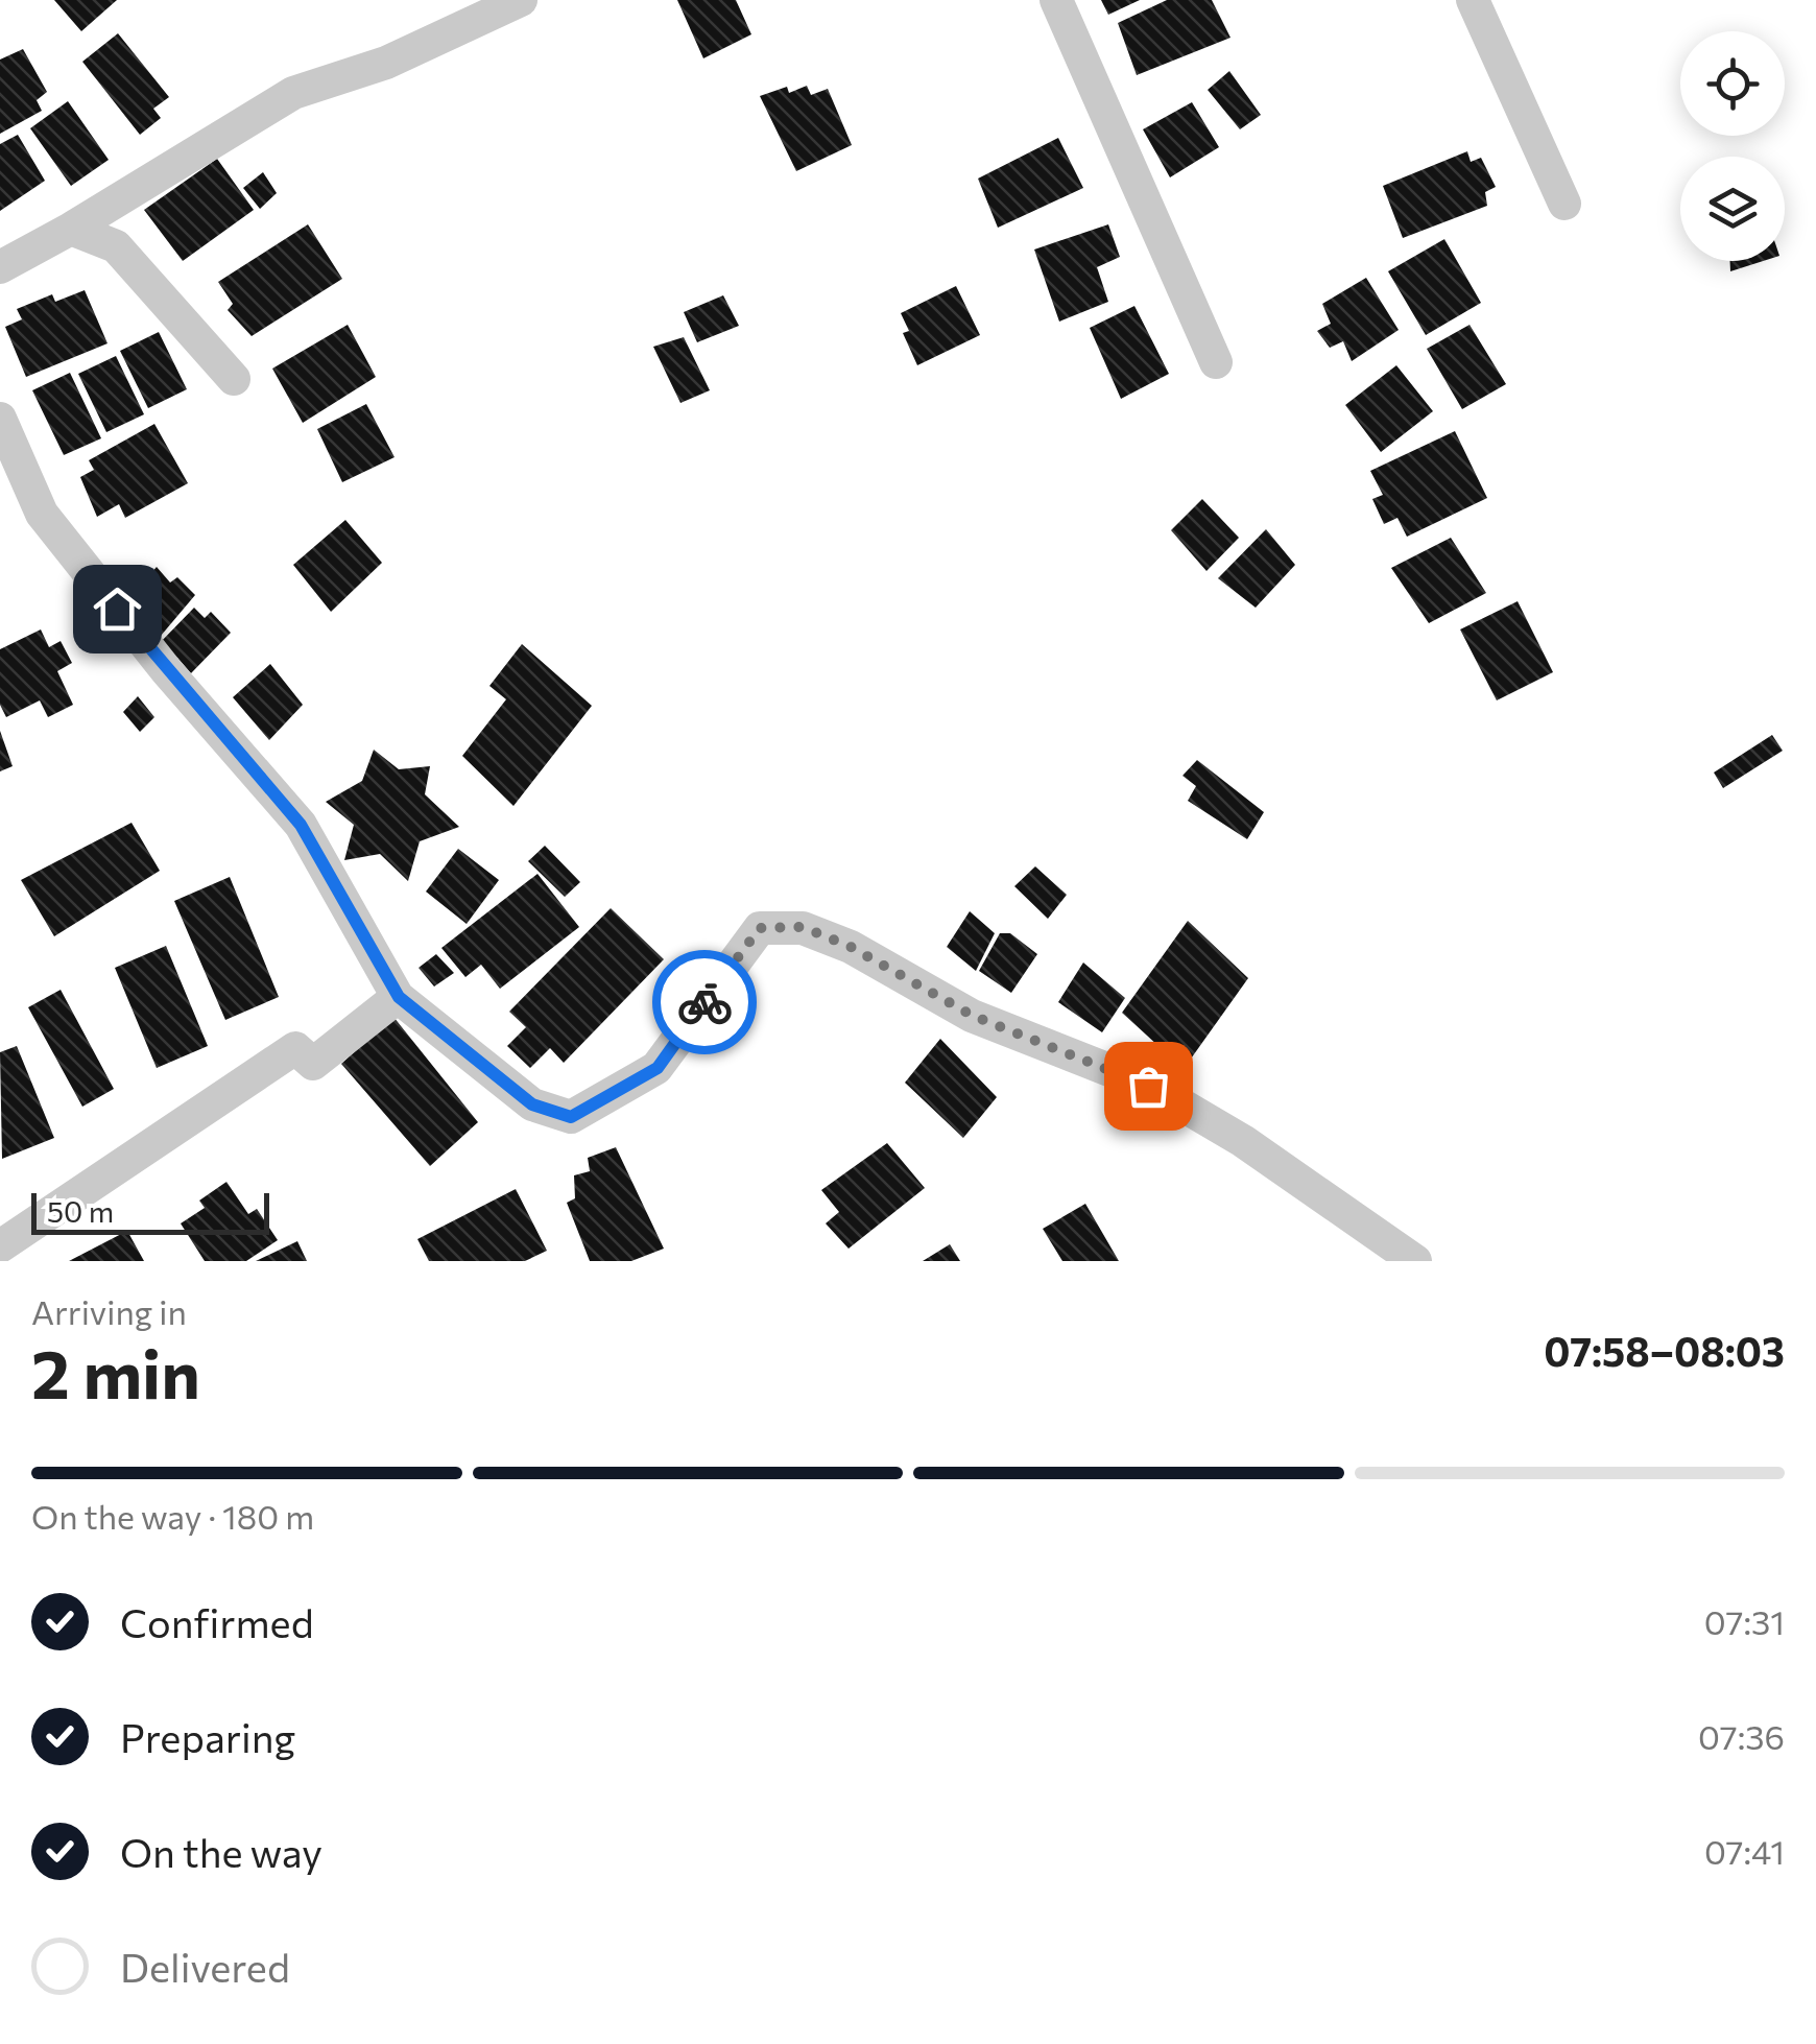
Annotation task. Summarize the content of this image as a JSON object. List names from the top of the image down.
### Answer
{
  "scale_bar": "50 m",
  "page": {
    "scale": "50 m",
    "heading": ["2 min", "Arriving in", "07:58–08:03"],
    "bar": "On the way · 180 m",
    "list": [
      ["Confirmed", "07:31"],
      ["Preparing", "07:36"],
      ["On the way", "07:41"],
      "Delivered"
    ]
  }
}
